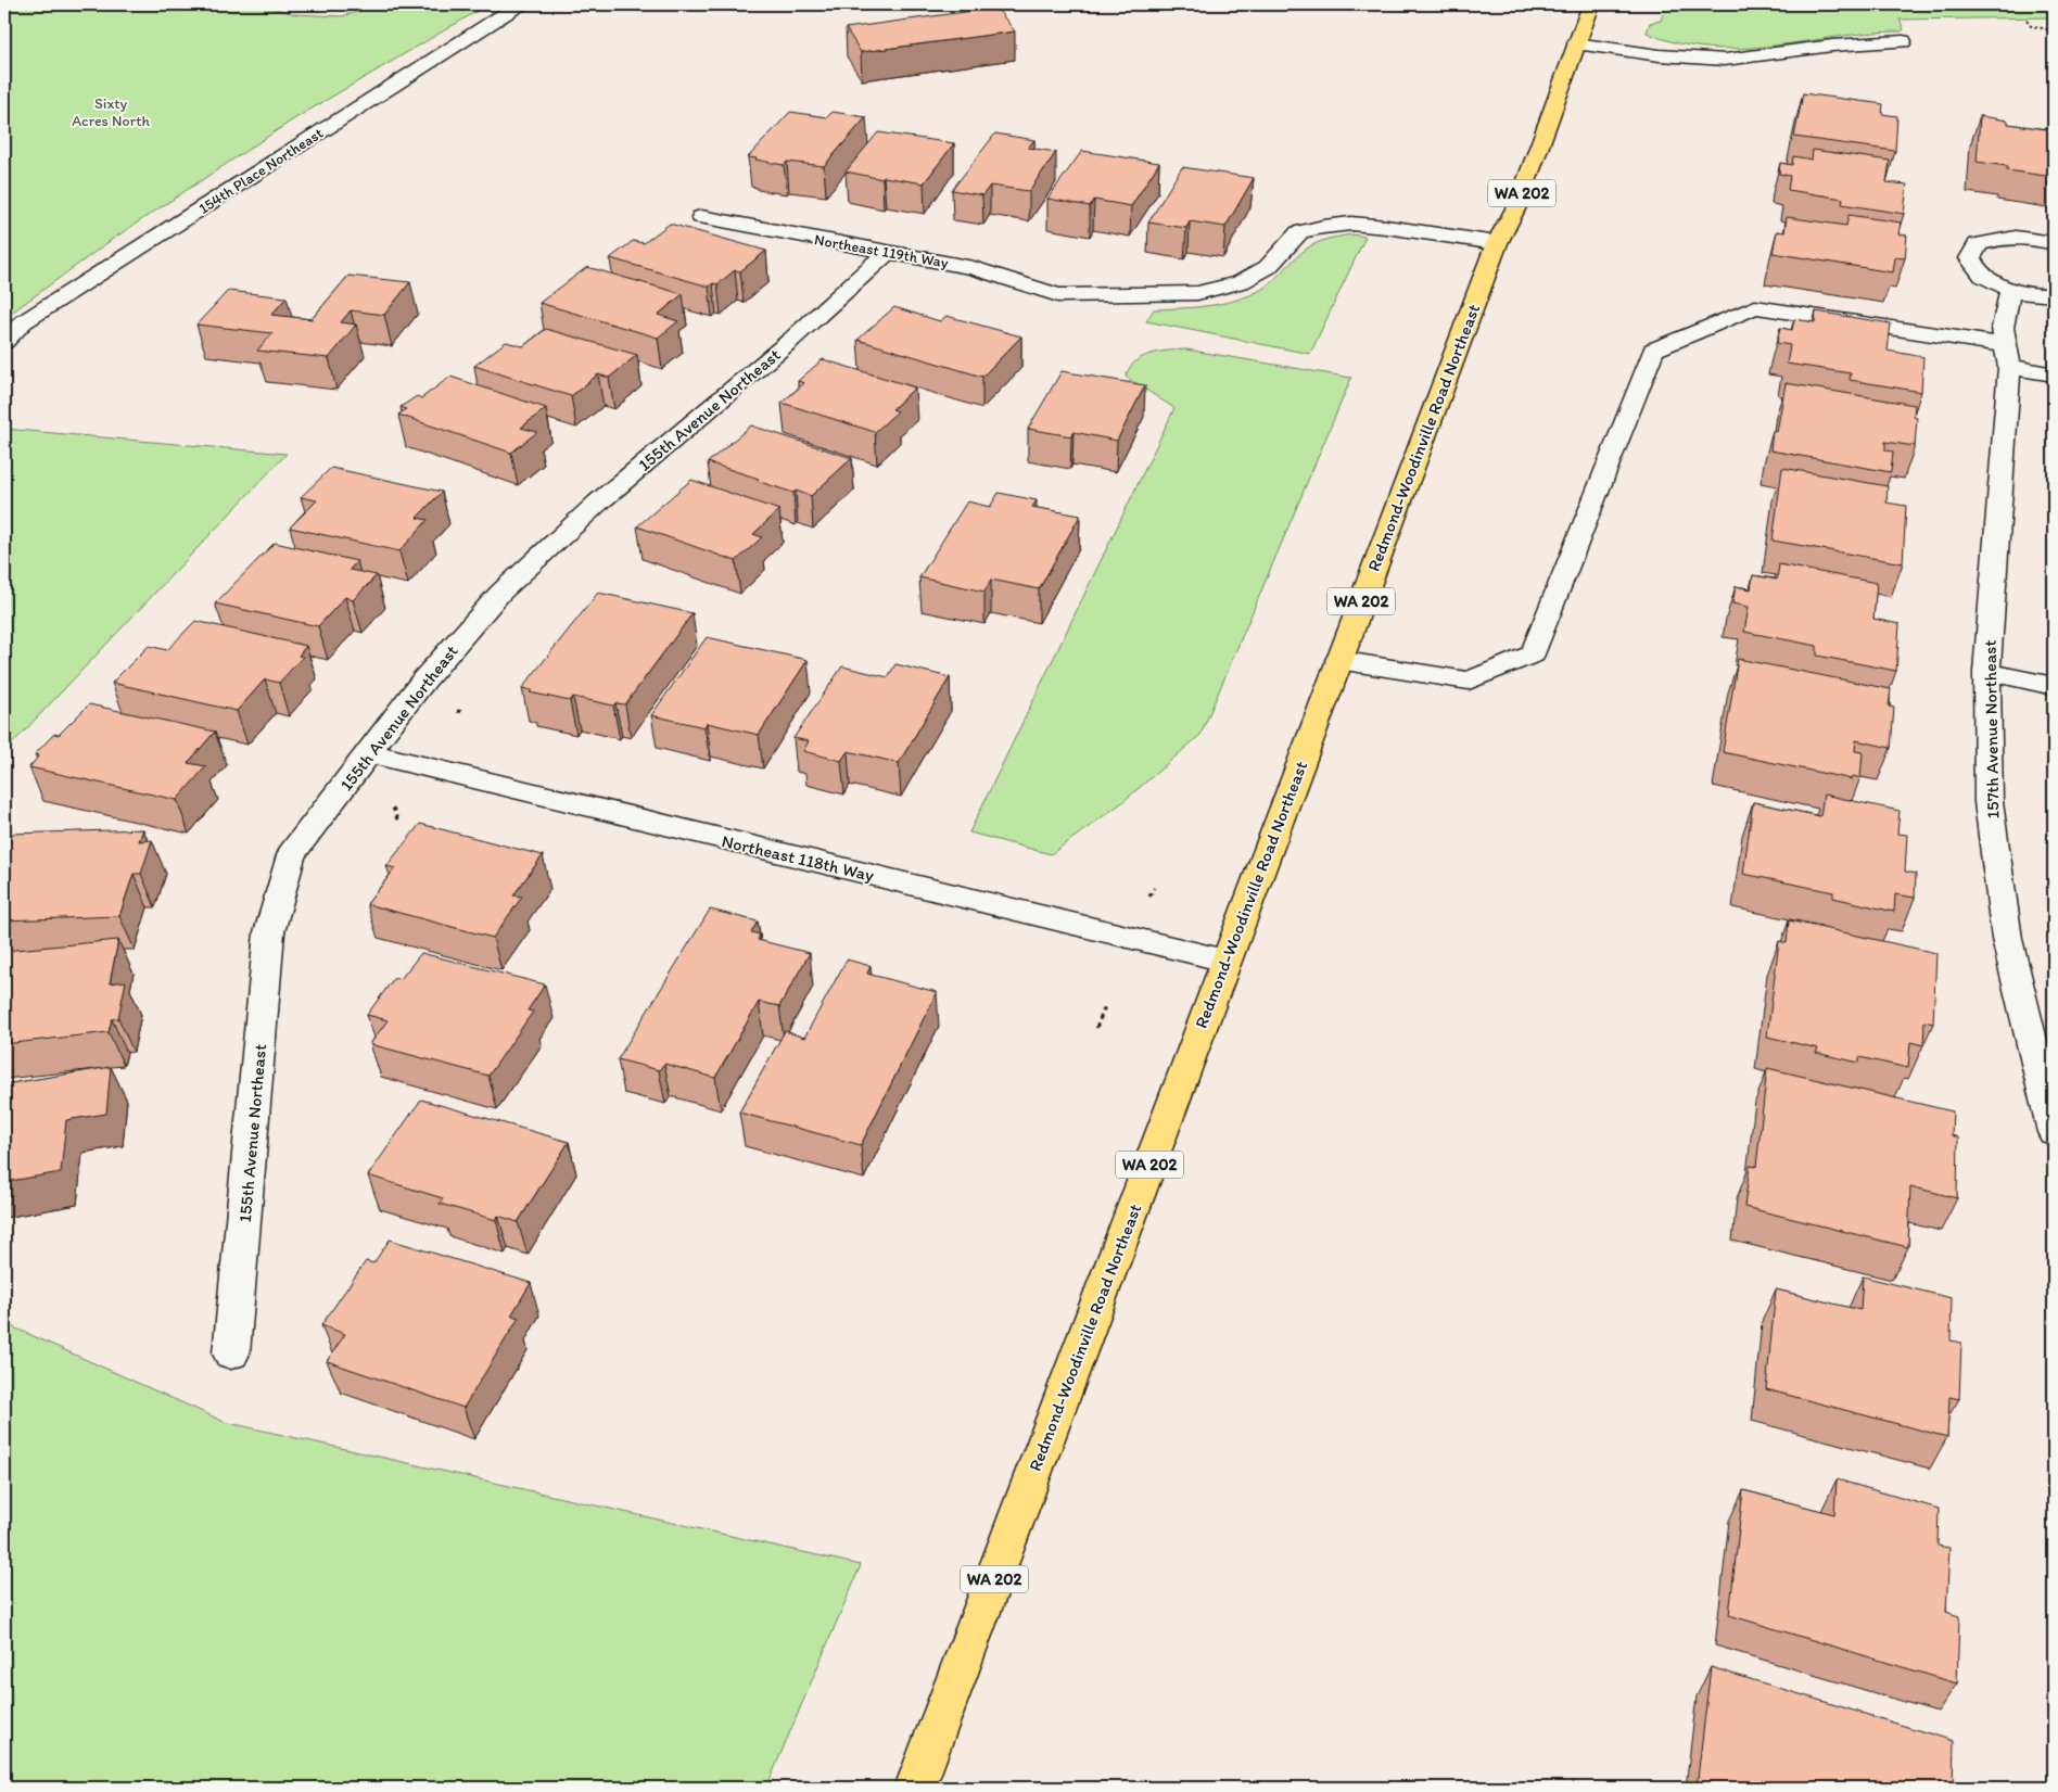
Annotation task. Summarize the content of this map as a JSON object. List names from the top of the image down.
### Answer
{
  "streets": {
    "main road": ["WA 202", "Redmond-Woodinville Road Northeast"],
    "street": [
      "154th Place Northeast",
      "Northeast 119th Way",
      "155th Avenue Northeast",
      "157th Avenue Northeast",
      "Northeast 118th Way"
    ]
  },
  "crossings": [
    ["Northeast 119th Way", "155th Avenue Northeast"],
    ["Northeast 119th Way", "Redmond-Woodinville Road Northeast"],
    ["155th Avenue Northeast", "Northeast 118th Way"],
    ["Redmond-Woodinville Road Northeast", "Northeast 118th Way"]
  ],
  "parks": ["Sixty Acres North"]
}
